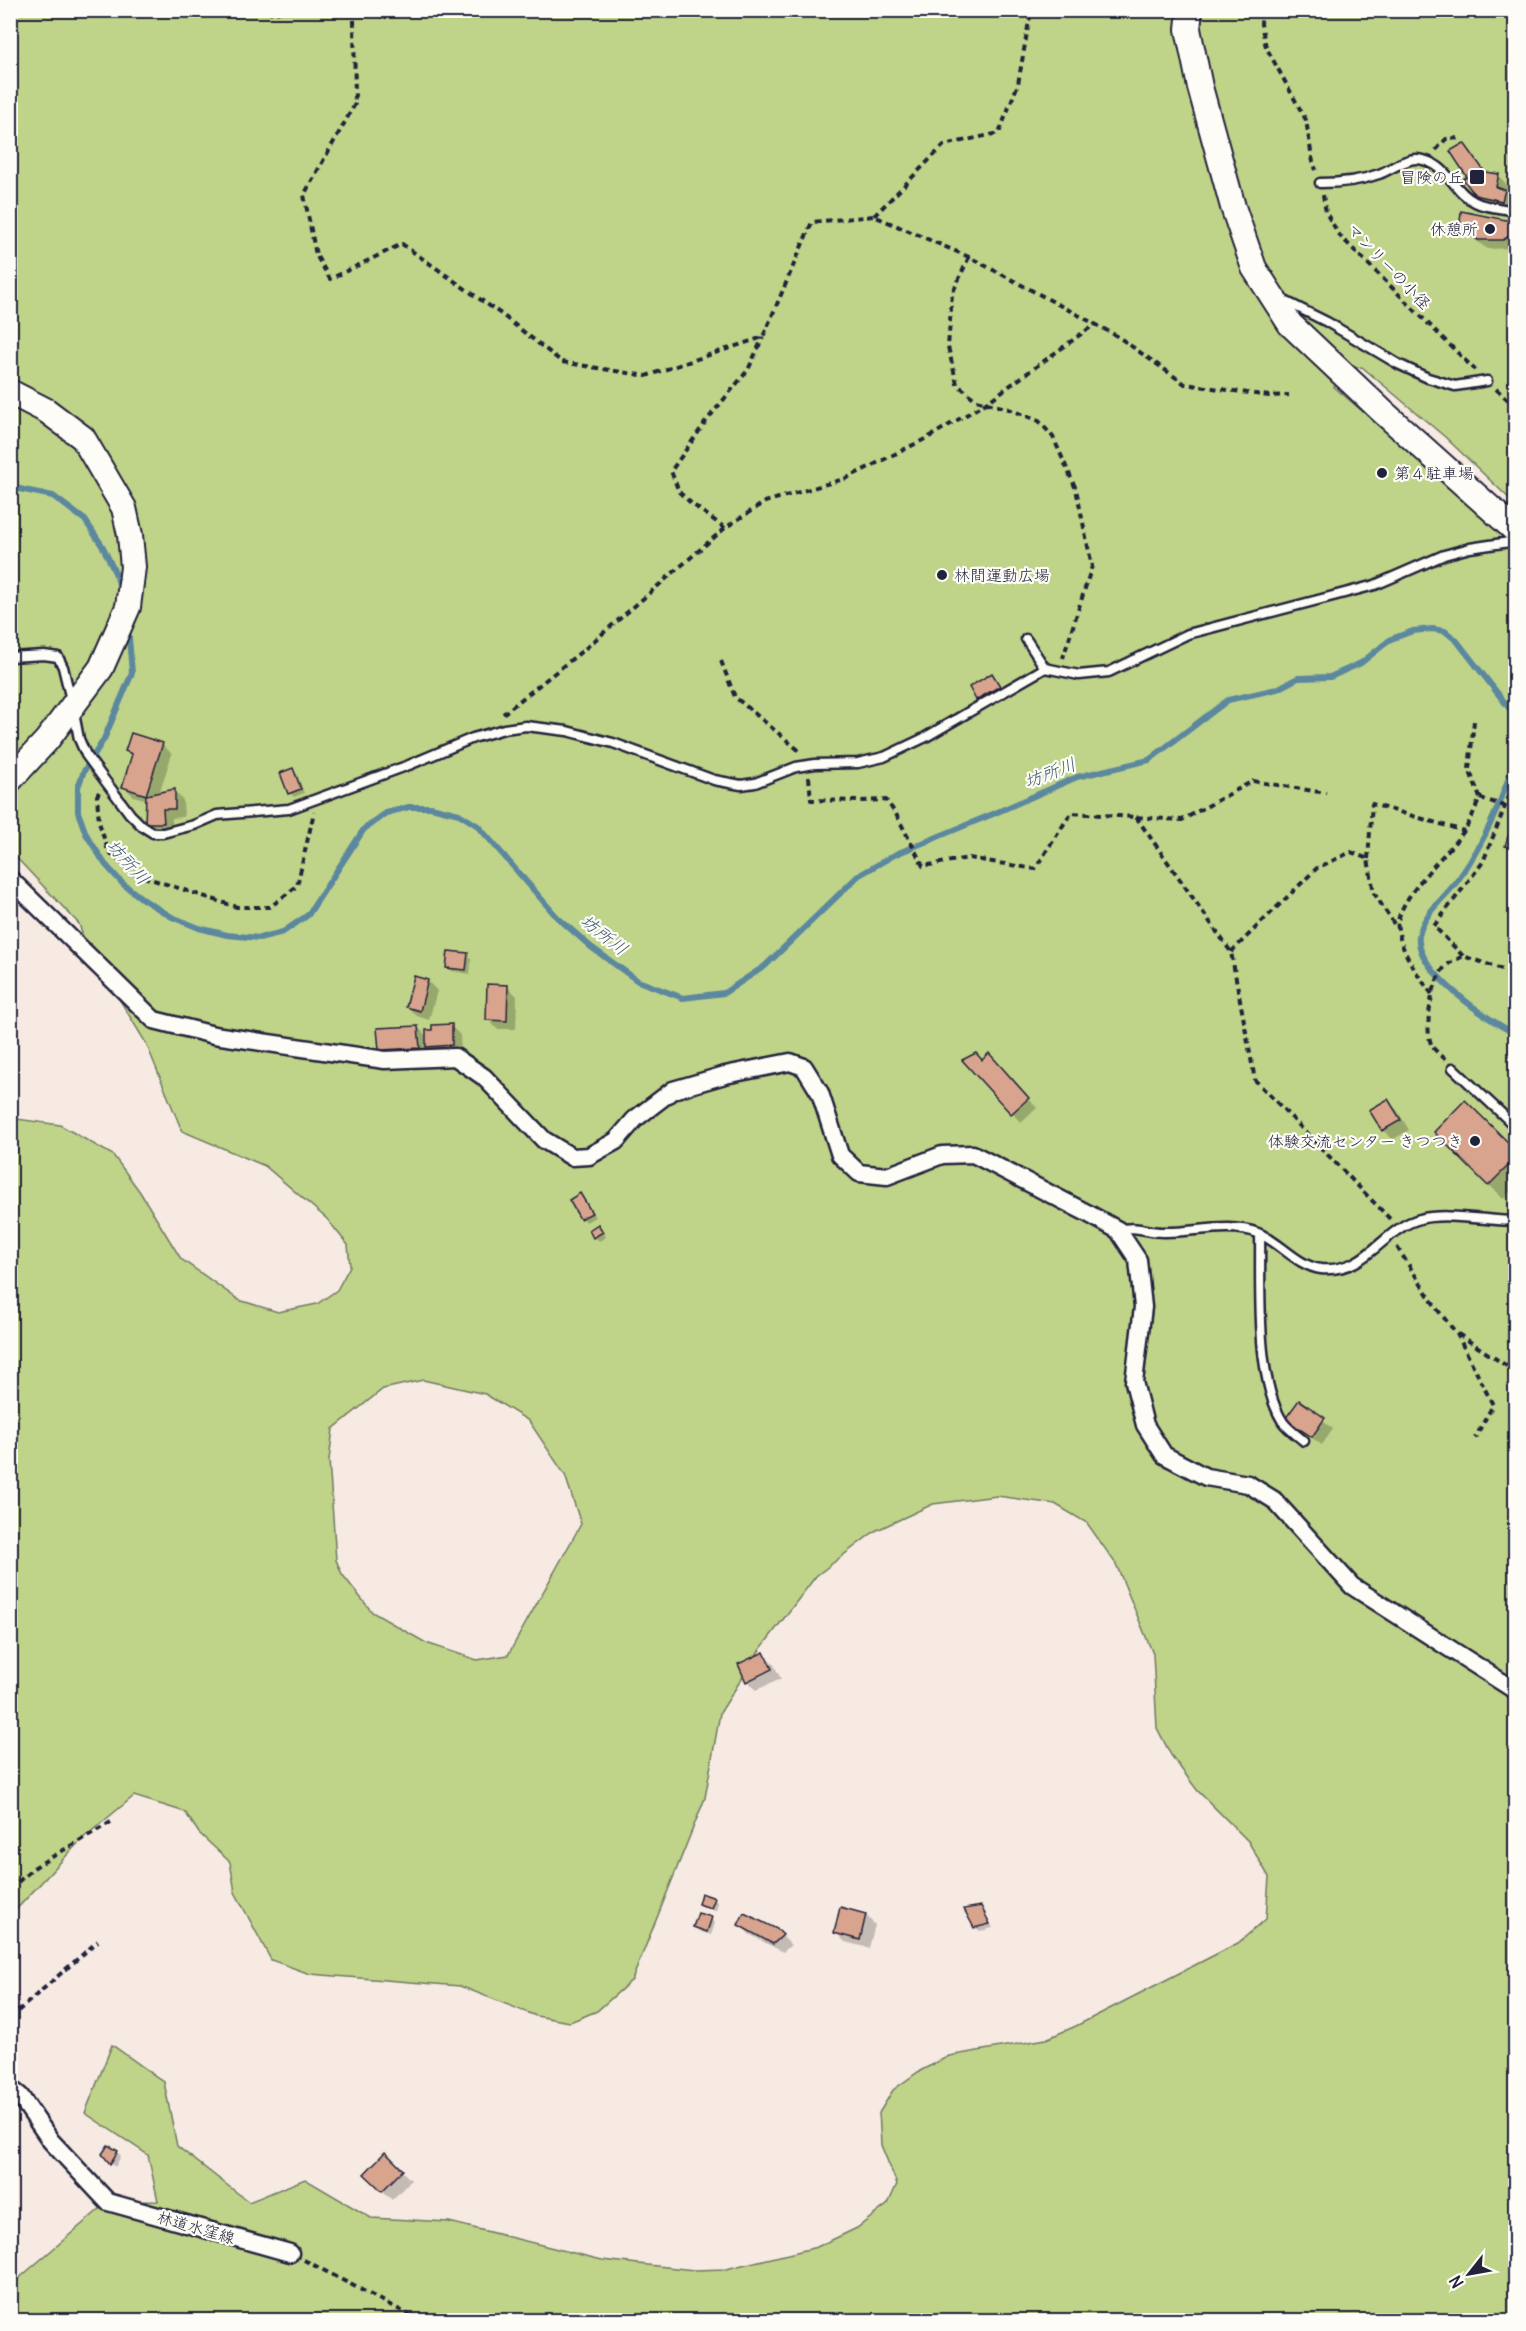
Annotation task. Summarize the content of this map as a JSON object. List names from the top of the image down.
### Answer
{
  "streets": {
    "street": ["林道水窪線"],
    "path": ["マンリーの小径"]
  },
  "water": ["坊所川"],
  "places": {
    "transit": ["冒険の丘"],
    "other": [
      "休憩所",
      "第４駐車場",
      "林間運動広場",
      "体験交流センター きつつき"
    ]
  },
  "north": "bottom left"
}
